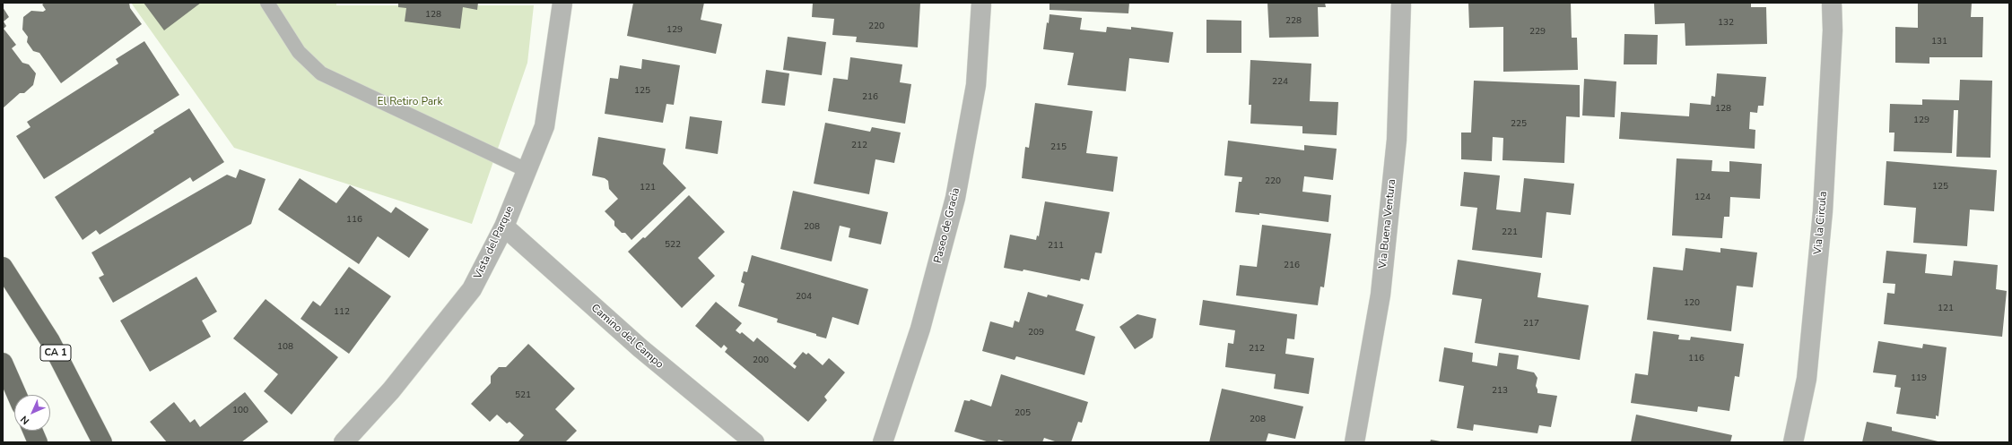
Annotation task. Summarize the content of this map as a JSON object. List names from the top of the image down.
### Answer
{
  "streets": {
    "highway": ["CA 1"],
    "street": [
      "Via la Circula",
      "Via Buena Ventura",
      "Paseo de Gracia",
      "Vista del Parque",
      "Camino del Campo"
    ]
  },
  "crossings": [
    ["Vista del Parque", "Camino del Campo"]
  ],
  "parks": ["El Retiro Park"],
  "house_numbers": [
    "128",
    "228",
    "132",
    "220",
    "129",
    "229",
    "131",
    "224",
    "125",
    "216",
    "128",
    "129",
    "225",
    "212",
    "215",
    "220",
    "125",
    "121",
    "124",
    "116",
    "208",
    "221",
    "522",
    "211",
    "216",
    "204",
    "120",
    "121",
    "112",
    "217",
    "209",
    "108",
    "212",
    "116",
    "200",
    "119",
    "213",
    "521",
    "100",
    "205",
    "208"
  ],
  "north": "bottom left"
}
